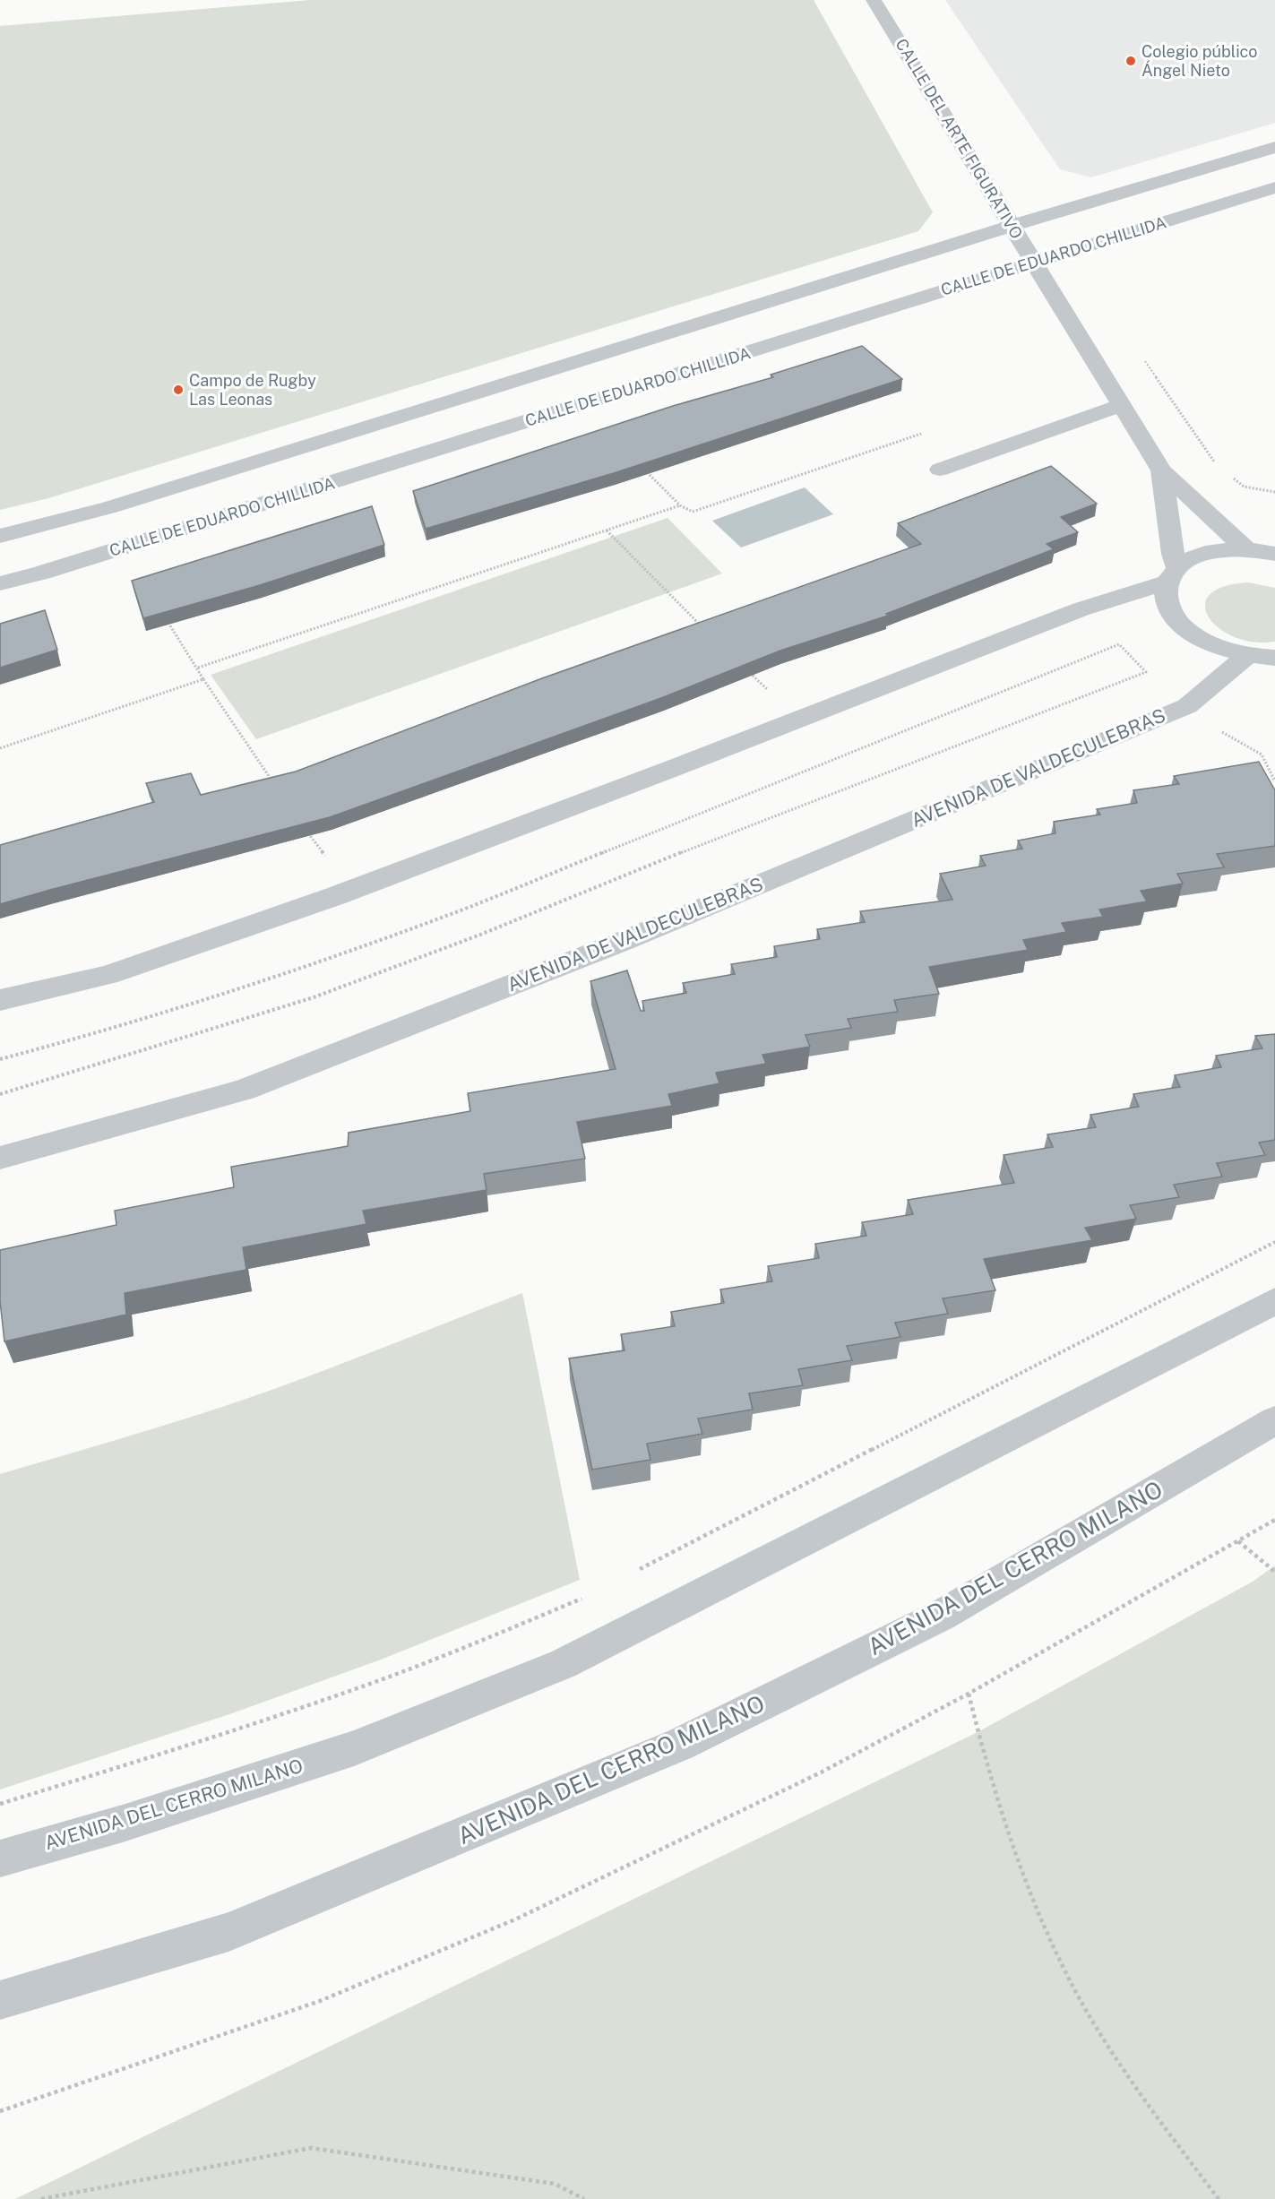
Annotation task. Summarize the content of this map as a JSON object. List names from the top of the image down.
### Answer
{
  "streets": {
    "street": [
      "CALLE DEL ARTE FIGURATIVO",
      "CALLE DE EDUARDO CHILLIDA",
      "AVENIDA DE VALDECULEBRAS",
      "AVENIDA DEL CERRO MILANO"
    ]
  },
  "crossings": [
    ["CALLE DEL ARTE FIGURATIVO", "CALLE DE EDUARDO CHILLIDA"],
    ["CALLE DEL ARTE FIGURATIVO", "AVENIDA DE VALDECULEBRAS"]
  ],
  "places": ["Colegio público Ángel Nieto", "Campo de Rugby Las Leonas"]
}
